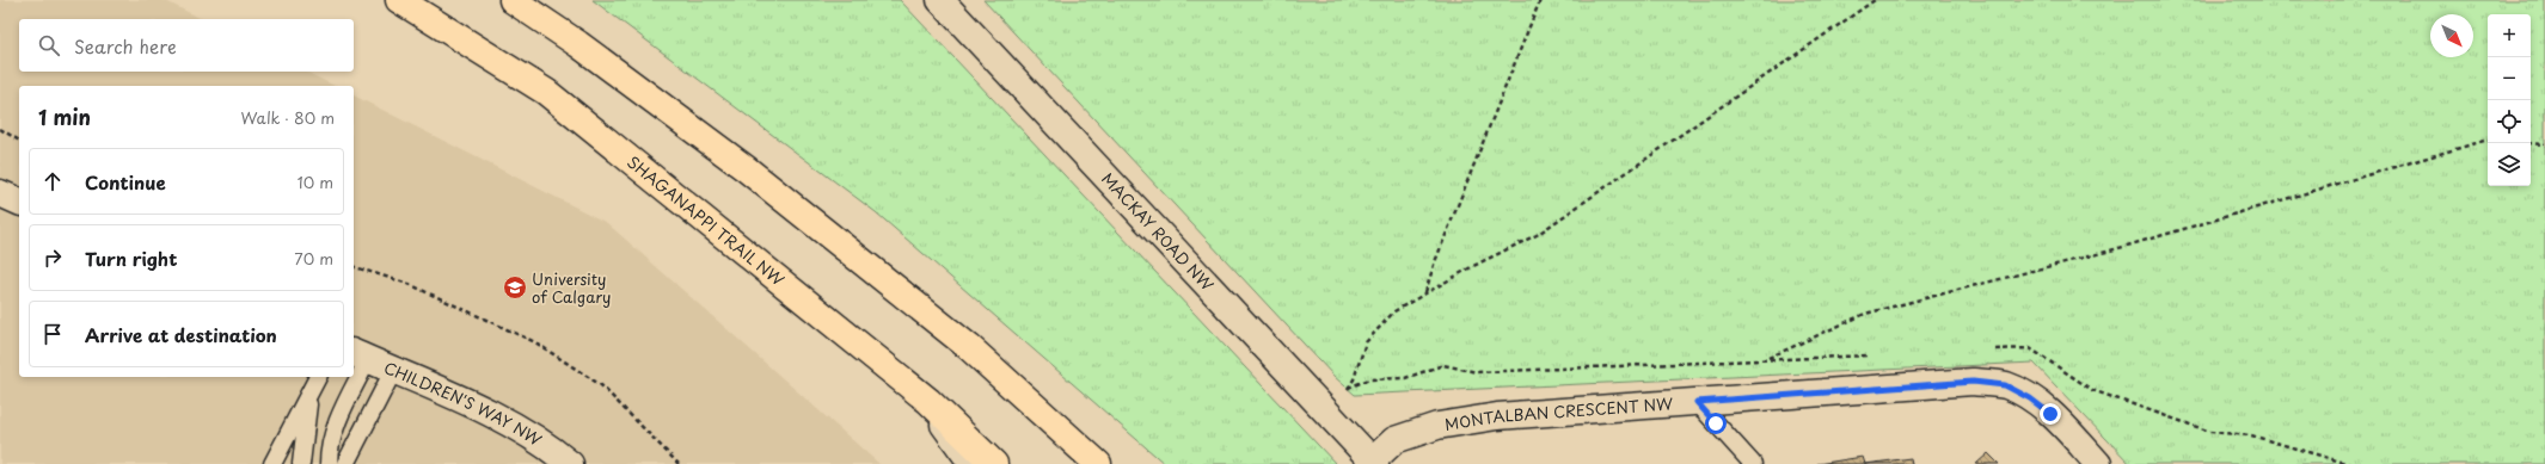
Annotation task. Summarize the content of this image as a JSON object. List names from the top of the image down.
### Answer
{
  "streets": {
    "main road": ["SHAGANAPPI TRAIL NW"],
    "street": ["MACKAY ROAD NW", "CHILDREN'S WAY NW", "MONTALBAN CRESCENT NW"]
  },
  "crossings": [
    ["MACKAY ROAD NW", "MONTALBAN CRESCENT NW"]
  ],
  "places": {
    "school or university": ["University of Calgary"]
  },
  "north": "bottom right",
  "page": {
    "map_buttons": ["+", "−"],
    "search": "Search here",
    "heading": ["1 min", "Walk · 80 m"],
    "list": [
      ["Continue", "10 m"],
      ["Turn right", "70 m"],
      "Arrive at destination"
    ]
  }
}
